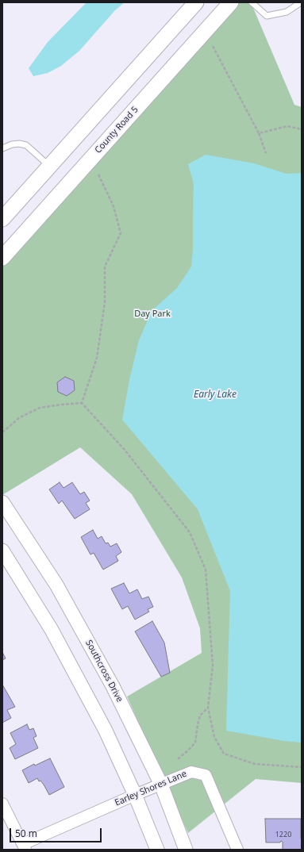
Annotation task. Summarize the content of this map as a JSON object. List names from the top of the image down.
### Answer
{
  "streets": {
    "main road": ["County Road 5"],
    "street": ["Southcross Drive", "Earley Shores Lane"]
  },
  "crossings": [
    ["Southcross Drive", "Earley Shores Lane"]
  ],
  "water": ["Early Lake"],
  "parks": ["Day Park"],
  "house_numbers": ["1220"],
  "scale_bar": "50 m"
}
